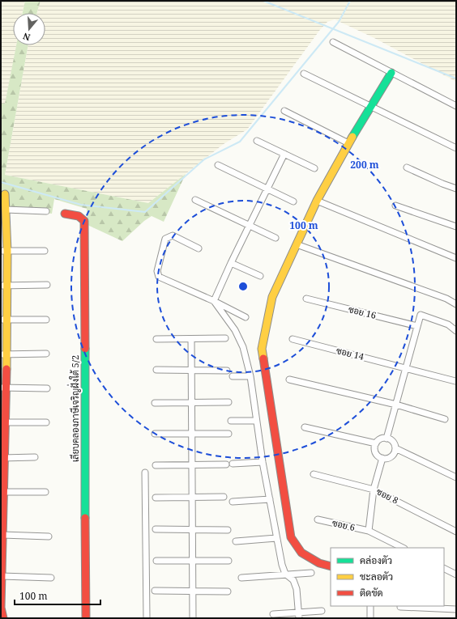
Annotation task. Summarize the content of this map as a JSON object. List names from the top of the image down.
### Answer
{
  "streets": {
    "street": [
      "ซอย 16",
      "ซอย 14",
      "เลียบคลองภาษีเจริญฝั่งใต้ 5/2",
      "ซอย 8",
      "ซอย 6"
    ]
  },
  "legend": ["คล่องตัว", "ชะลอตัว", "ติดขัด"],
  "scale_bar": "100 m",
  "north": "bottom",
  "rings": ["200 m", "100 m"]
}
